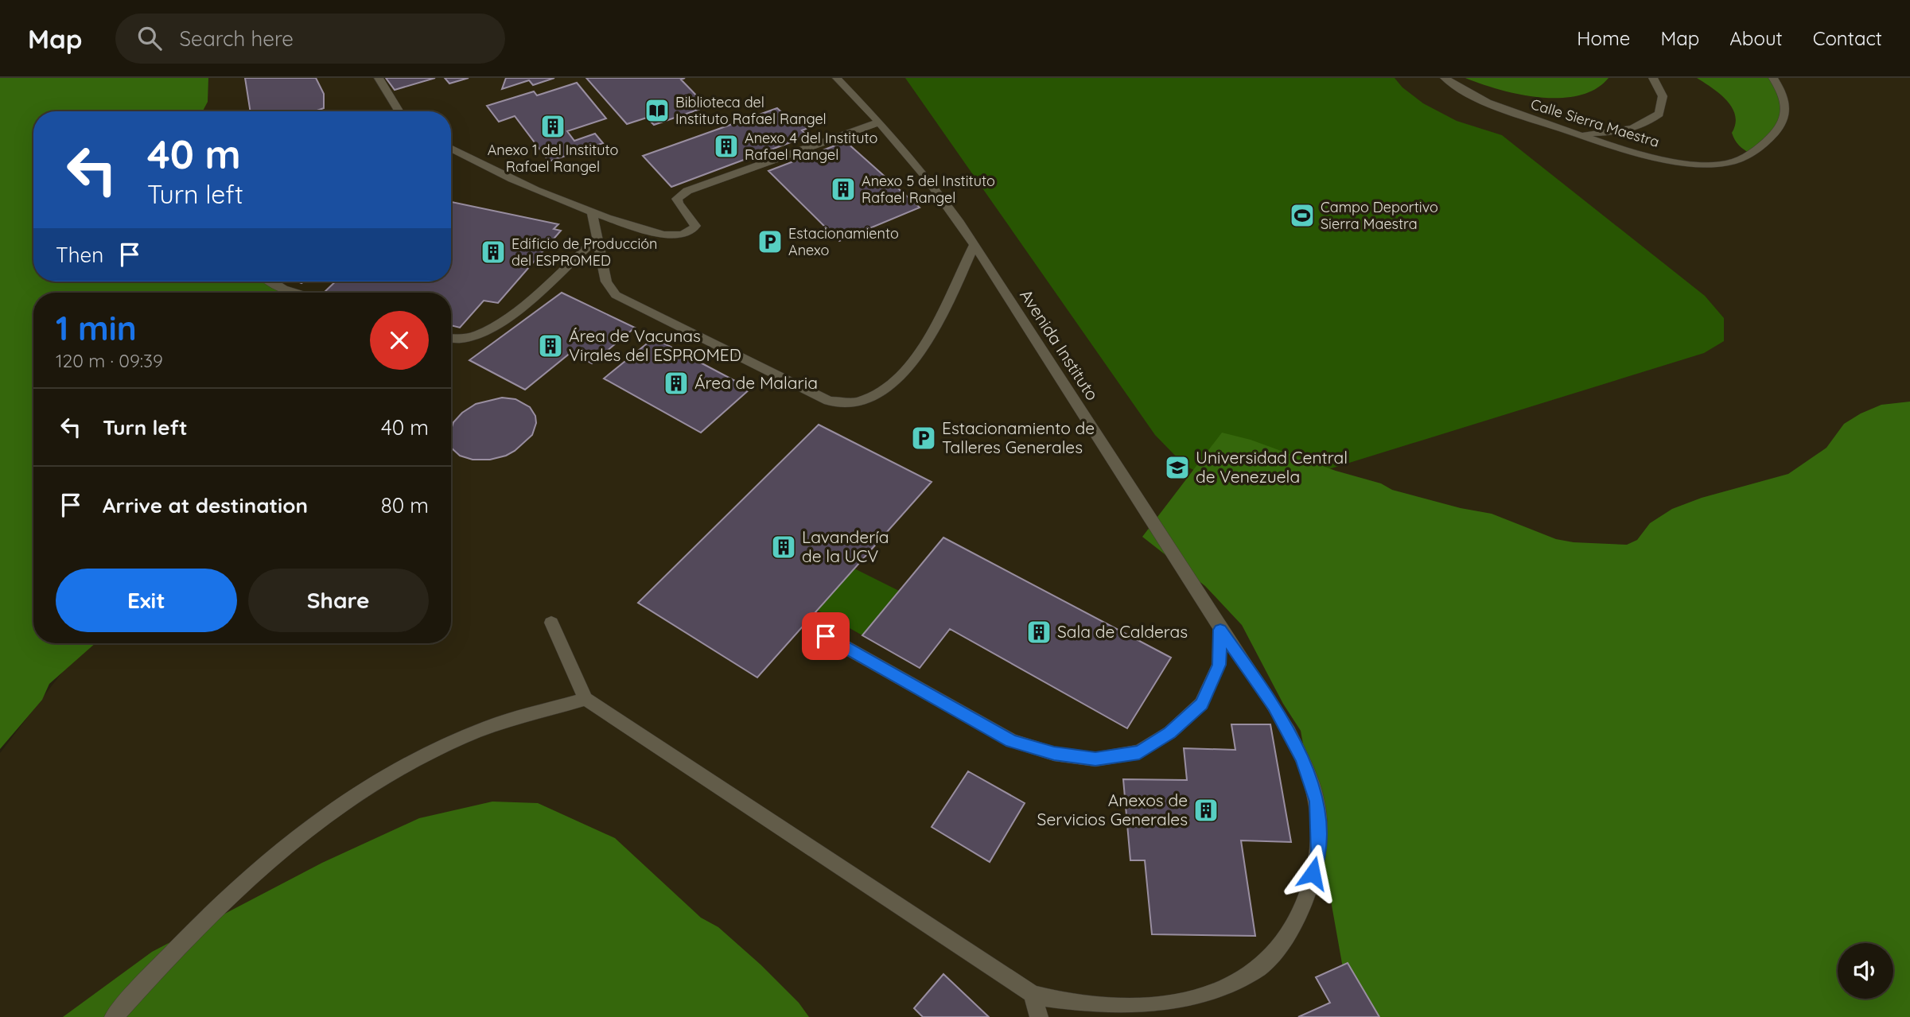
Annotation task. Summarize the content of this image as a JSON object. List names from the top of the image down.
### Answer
{
  "streets": {
    "lane": ["Calle Sierra Maestra", "Avenida Instituto"]
  },
  "places": {
    "library": ["Biblioteca del Instituto Rafael Rangel"],
    "building": [
      "Anexo 1 del Instituto Rafael Rangel",
      "Anexo 4 del Instituto Rafael Rangel",
      "Anexo 5 del Instituto Rafael Rangel",
      "Edificio de Producción del ESPROMED",
      "Área de Vacunas Virales del ESPROMED",
      "Área de Malaria",
      "Lavandería de la UCV",
      "Sala de Calderas",
      "Anexos de Servicios Generales"
    ],
    "sports": ["Campo Deportivo Sierra Maestra"],
    "parking": ["Estacionamiento Anexo", "Estacionamiento de Talleres Generales"],
    "school or university": ["Universidad Central de Venezuela"]
  },
  "page": {
    "header": "Map",
    "search": "Search here",
    "nav": [
      "Home",
      "Map",
      "About",
      "Contact"
    ],
    "turn": ["40 m", "Turn left"],
    "then": "Then",
    "heading": ["1 min", "120 m · 09:39"],
    "list": [
      {
        "name": "Turn left",
        "value": "40 m"
      },
      {
        "name": "Arrive at destination",
        "value": "80 m"
      }
    ],
    "buttons": ["Exit", "Share"]
  }
}
